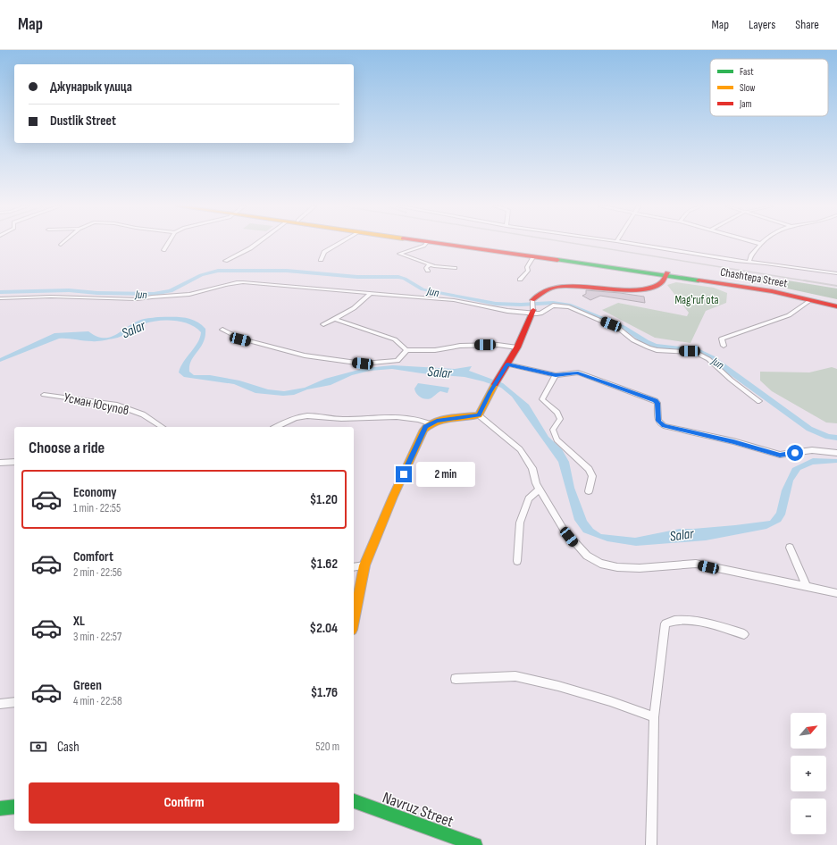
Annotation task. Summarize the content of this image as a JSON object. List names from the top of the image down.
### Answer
{
  "streets": {
    "main road": ["Chashtepa Street", "Navruz Street"],
    "street": ["Усман Юсупов"]
  },
  "water": ["Jun", "Salar"],
  "parks": ["Mag'ruf ota"],
  "legend": ["Fast", "Slow", "Jam"],
  "north": "top right",
  "page": {
    "header": "Map",
    "nav": ["Map", "Layers", "Share"],
    "banner": ["Джунарык улица", "Dustlik Street"],
    "heading": "Choose a ride",
    "bubble": "2 min",
    "list": [
      {
        "name": "Economy",
        "note": "1 min · 22:55",
        "value": "$1.20"
      },
      {
        "name": "Comfort",
        "note": "2 min · 22:56",
        "value": "$1.62"
      },
      {
        "name": "XL",
        "note": "3 min · 22:57",
        "value": "$2.04"
      },
      {
        "name": "Green",
        "note": "4 min · 22:58",
        "value": "$1.76"
      }
    ],
    "map_buttons": ["+", "−"],
    "pay": ["Cash", "520 m"],
    "buttons": "Confirm"
  }
}
